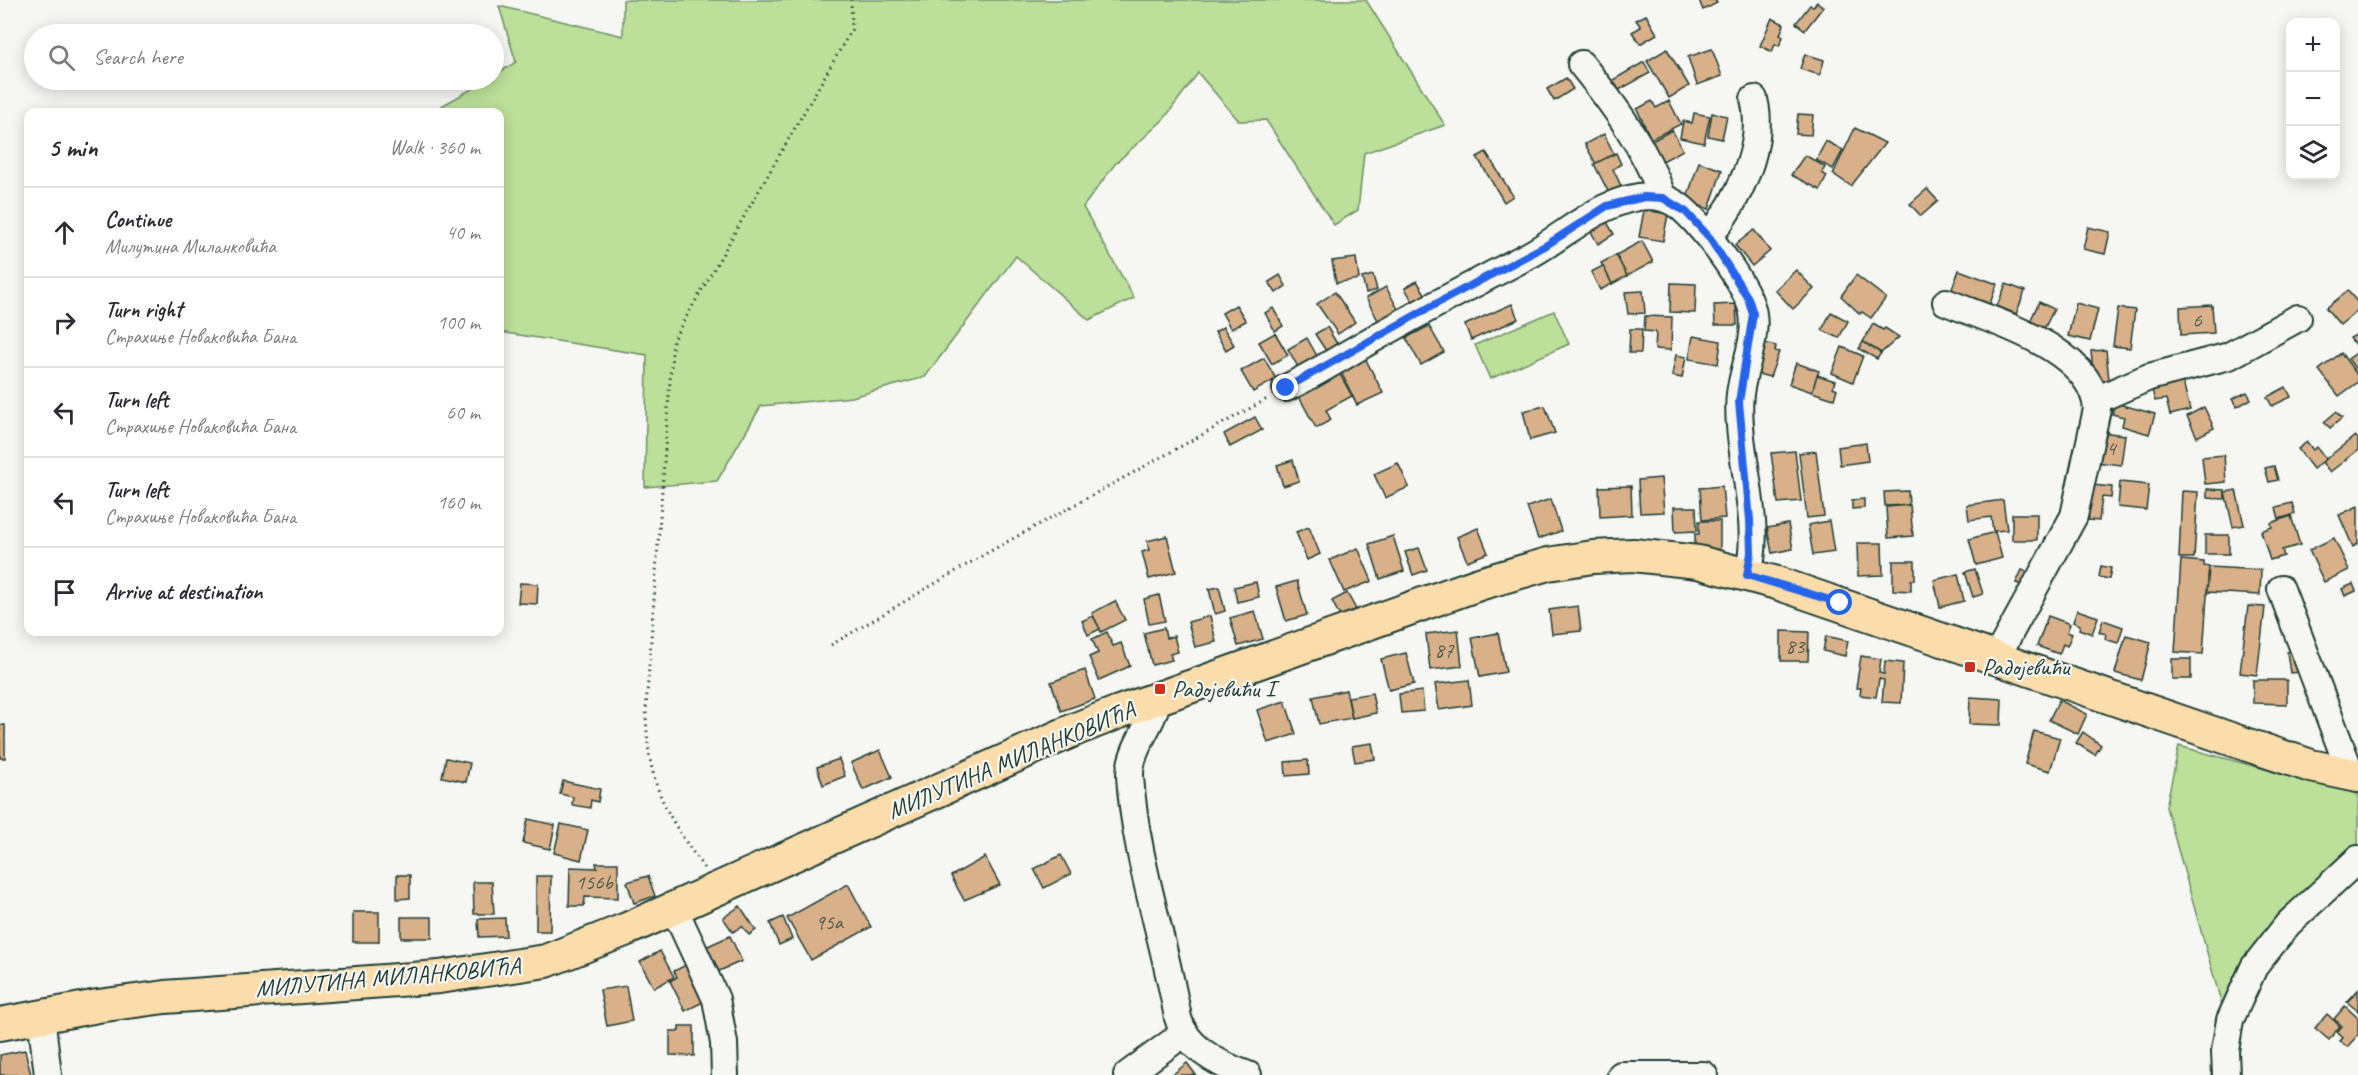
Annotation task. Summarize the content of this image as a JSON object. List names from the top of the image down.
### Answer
{
  "streets": {
    "main road": ["МИЛУТИНА МИЛАНКОВИЋА"]
  },
  "places": {
    "transit": ["Радојевићи", "Радојевићи I"]
  },
  "house_numbers": [
    "6",
    "4",
    "83",
    "87",
    "156b",
    "95a"
  ],
  "page": {
    "map_buttons": ["+", "−"],
    "search": "Search here",
    "heading": ["5 min", "Walk · 360 m"],
    "list": [
      ["Continue", "Милутина Миланковића", "40 m"],
      ["Turn right", "Страхиње Новаковића Бана", "100 m"],
      ["Turn left", "Страхиње Новаковића Бана", "60 m"],
      ["Turn left", "Страхиње Новаковића Бана", "160 m"],
      "Arrive at destination"
    ]
  }
}
